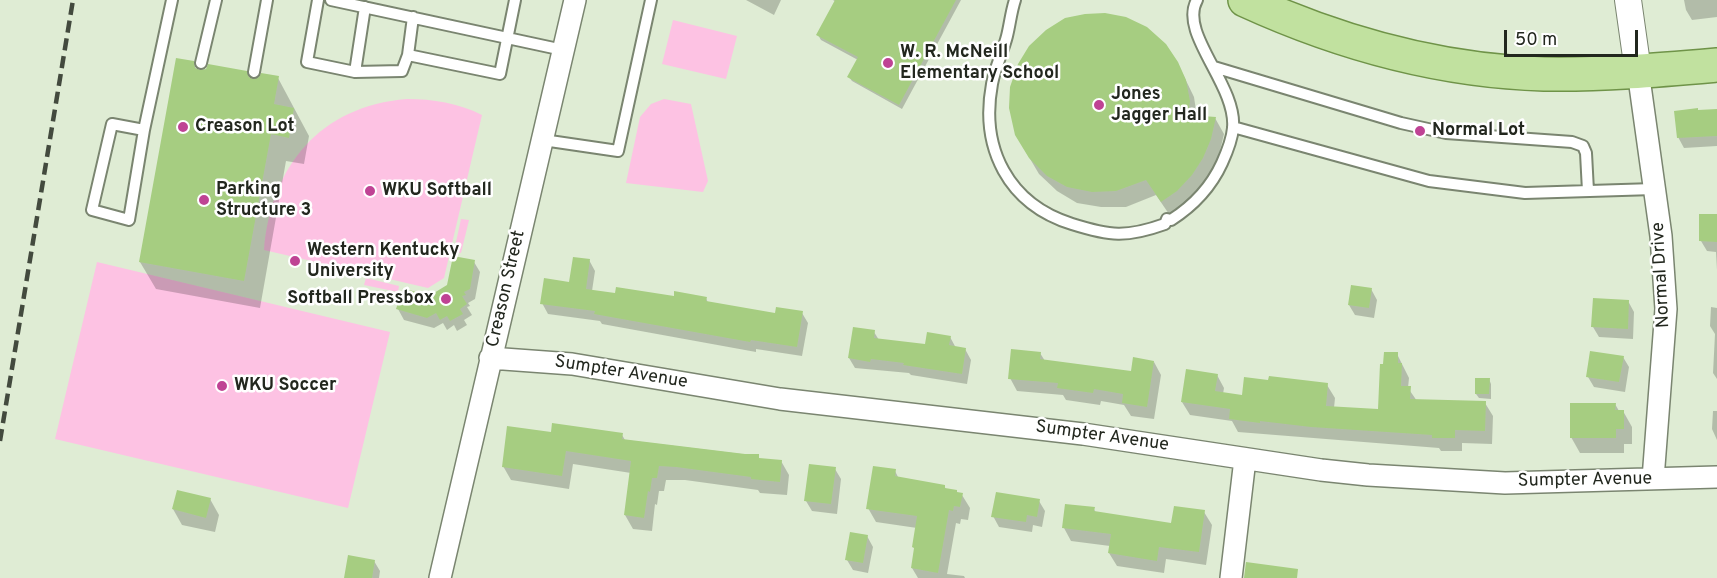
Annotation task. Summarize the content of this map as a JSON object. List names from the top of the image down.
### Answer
{
  "streets": {
    "street": ["Normal Drive", "Creason Street", "Sumpter Avenue"]
  },
  "crossings": [
    ["Normal Drive", "Sumpter Avenue"],
    ["Creason Street", "Sumpter Avenue"]
  ],
  "places": [
    "W. R. McNeill Elementary School",
    "Jones Jagger Hall",
    "Creason Lot",
    "Normal Lot",
    "WKU Softball",
    "Parking Structure 3",
    "Western Kentucky University",
    "Softball Pressbox",
    "WKU Soccer"
  ],
  "scale_bar": "50 m"
}
